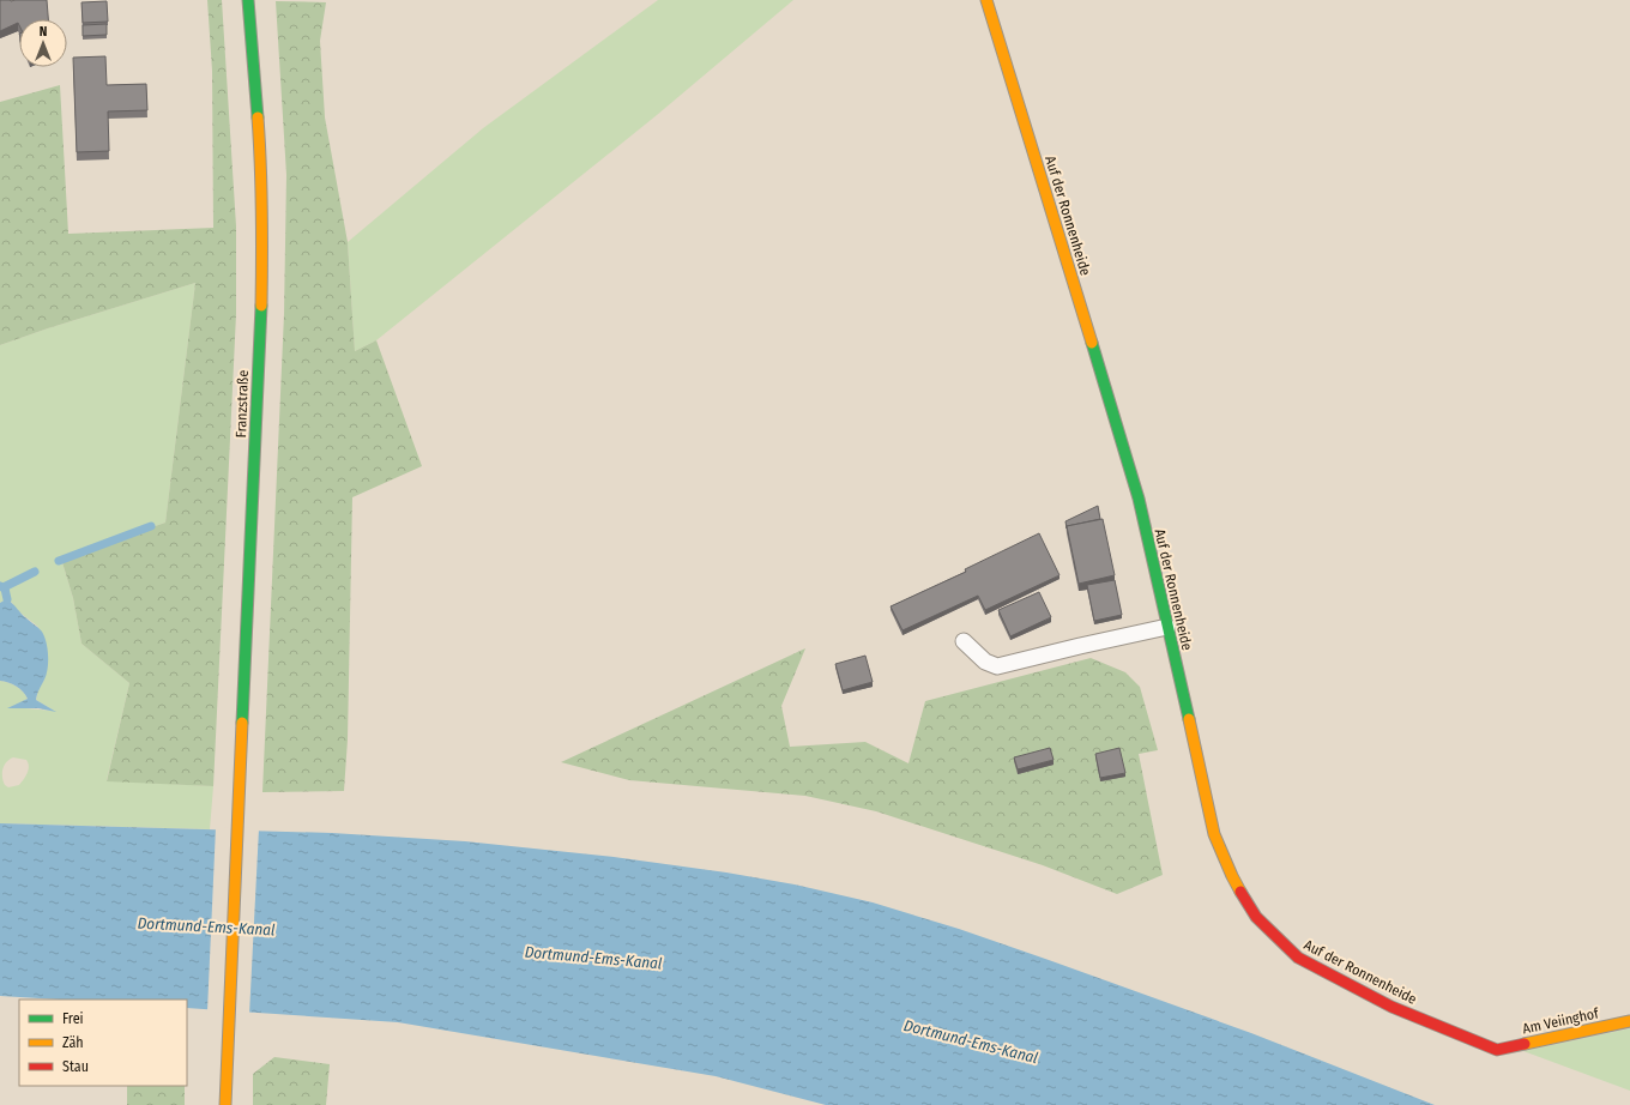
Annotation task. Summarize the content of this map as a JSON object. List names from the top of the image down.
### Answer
{
  "streets": {
    "street": ["Auf der Ronnenheide", "Franzstraße", "Am Veiinghof"]
  },
  "crossings": [
    ["Auf der Ronnenheide", "Am Veiinghof"]
  ],
  "water": ["Dortmund-Ems-Kanal"],
  "legend": ["Frei", "Zäh", "Stau"],
  "north": "top"
}
